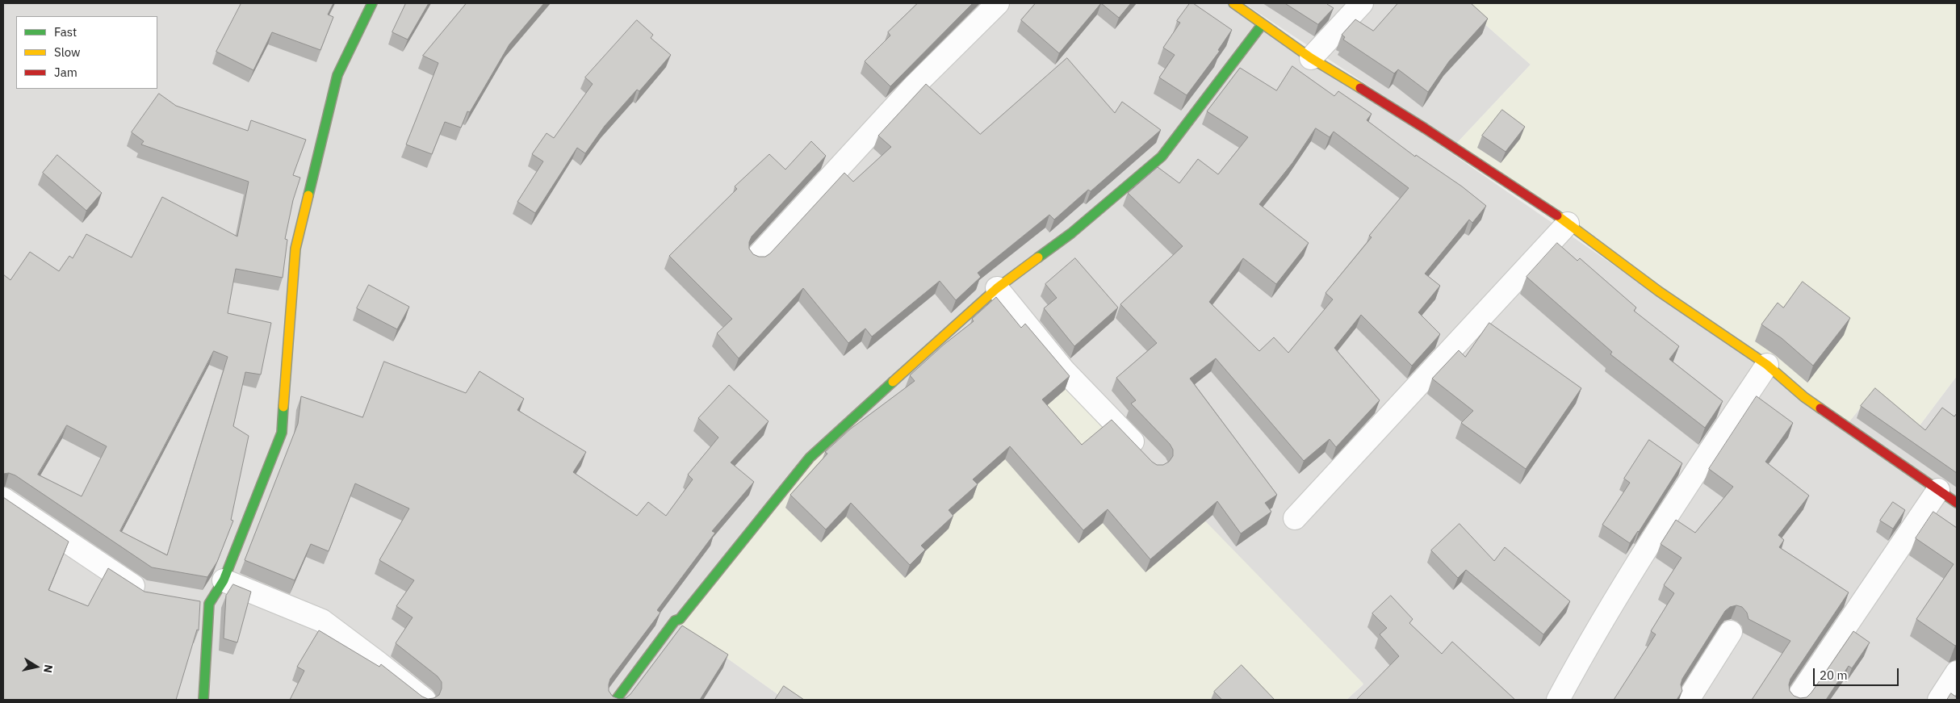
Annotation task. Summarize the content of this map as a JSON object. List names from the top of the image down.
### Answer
{
  "legend": ["Fast", "Slow", "Jam"],
  "scale_bar": "20 m",
  "north": "right"
}
